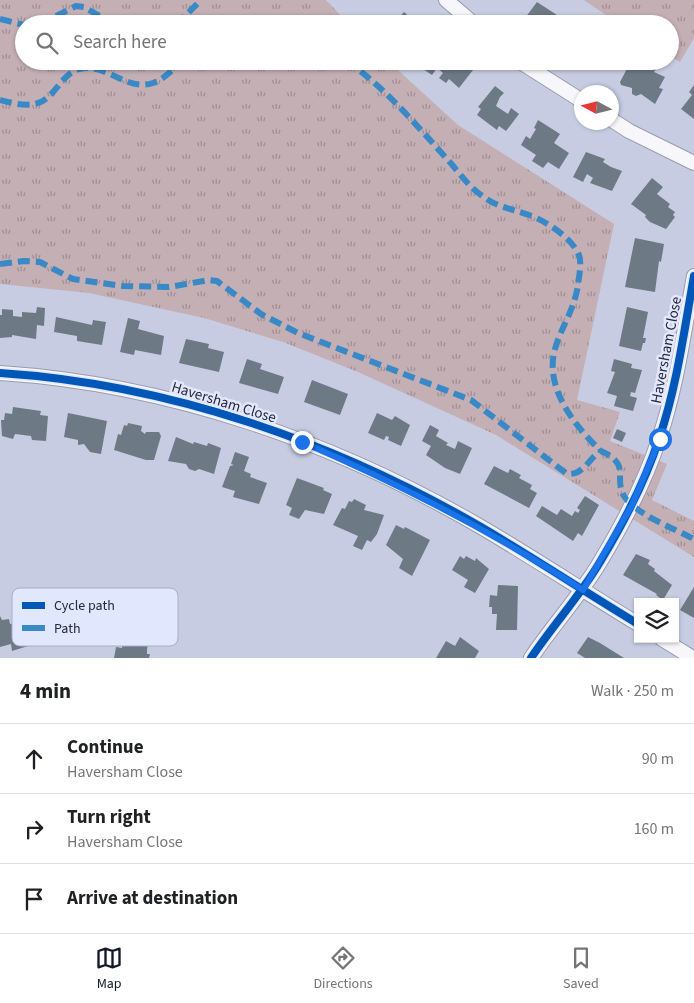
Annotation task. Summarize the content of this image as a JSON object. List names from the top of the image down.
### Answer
{
  "streets": {
    "street": ["Haversham Close"]
  },
  "legend": ["Cycle path", "Path"],
  "north": "left",
  "page": {
    "search": "Search here",
    "heading": ["4 min", "Walk · 250 m"],
    "list": [
      ["Continue", "Haversham Close", "90 m"],
      ["Turn right", "Haversham Close", "160 m"],
      "Arrive at destination"
    ],
    "nav": ["Map", "Directions", "Saved"]
  }
}
